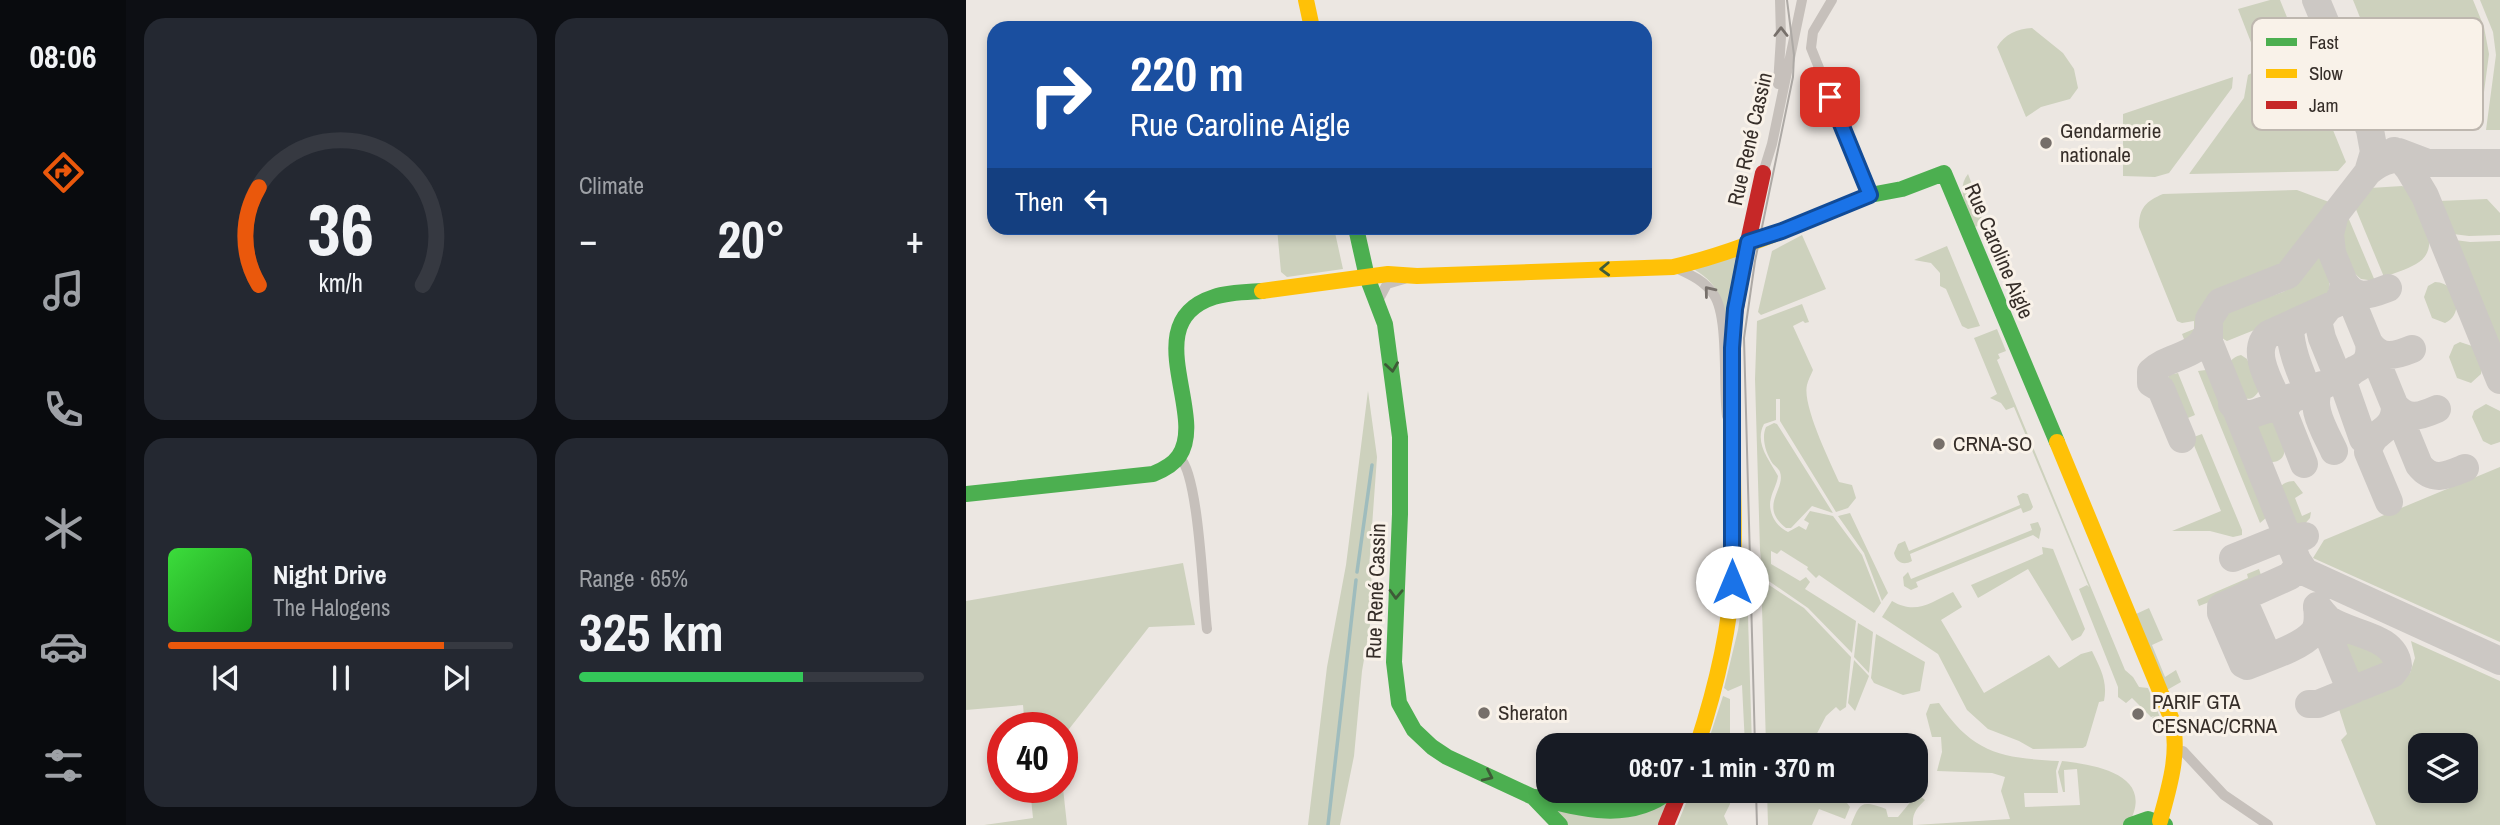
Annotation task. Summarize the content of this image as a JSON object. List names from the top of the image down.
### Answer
{
  "streets": {
    "street": ["Rue René Cassin", "Rue Caroline Aigle"]
  },
  "crossings": [
    ["Rue René Cassin", "Rue Caroline Aigle"]
  ],
  "one_way": ["Rue René Cassin"],
  "places": [
    "Gendarmerie nationale",
    "CRNA-SO",
    "Sheraton",
    "PARIF GTA CESNAC/CRNA"
  ],
  "legend": ["Fast", "Slow", "Jam"],
  "page": {
    "tabs": "08:06",
    "tile": [
      "Climate",
      ["Range · 65%", "325 km"]
    ],
    "turn": ["220 m", "Rue Caroline Aigle"],
    "then": "Then",
    "heat": ["−", "20°", "+"],
    "song": ["Night Drive", "The Halogens"],
    "limit": "40",
    "trip": "08:07 · 1 min · 370 m",
    "gauge": ["36", "km/h"]
  }
}
